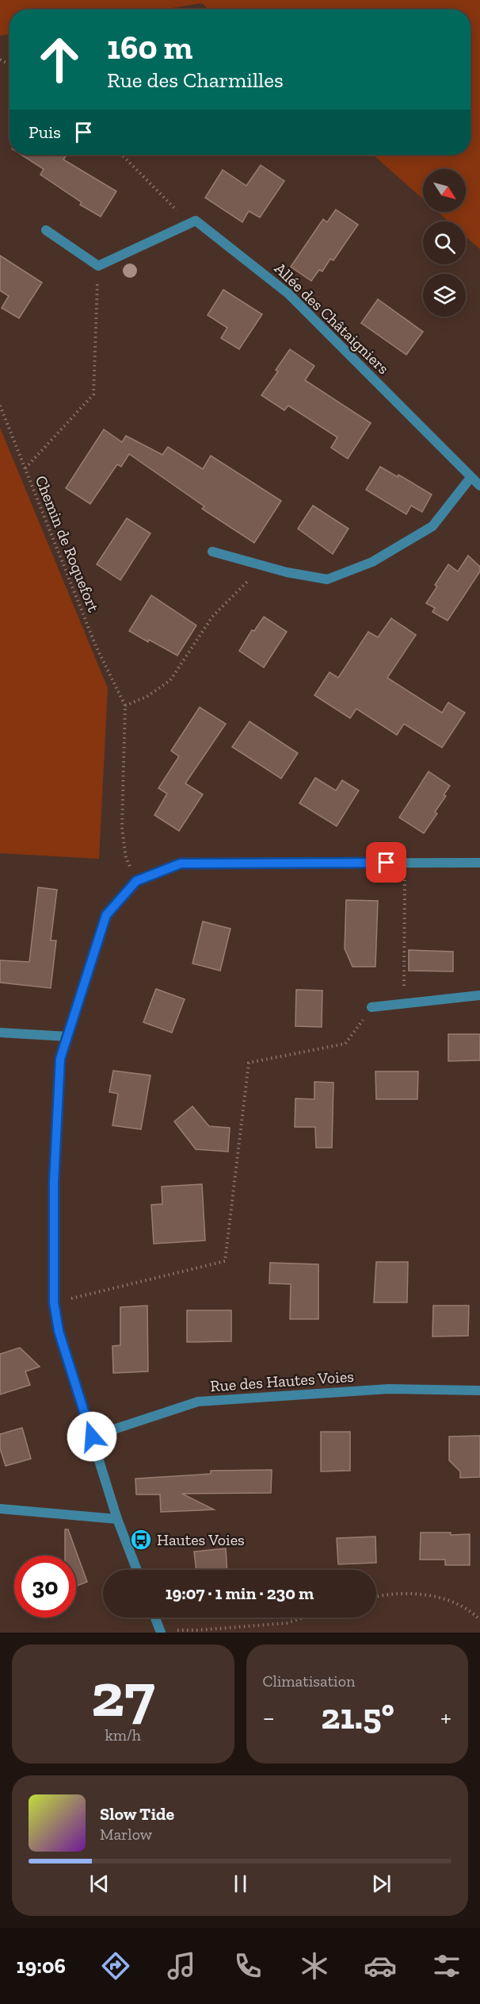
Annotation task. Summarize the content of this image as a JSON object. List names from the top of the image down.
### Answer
{
  "streets": {
    "street": ["Allée des Châtaigniers", "Rue des Hautes Voies"],
    "path": ["Chemin de Roquefort"]
  },
  "places": {
    "bus stop": ["Hautes Voies"]
  },
  "north": "bottom right",
  "page": {
    "turn": ["160 m", "Rue des Charmilles"],
    "then": "Puis",
    "limit": "30",
    "trip": "19:07 · 1 min · 230 m",
    "tile": [
      ["27", "km/h"],
      "Climatisation"
    ],
    "heat": ["−", "21.5°", "+"],
    "song": ["Slow Tide", "Marlow"],
    "tabs": "19:06"
  }
}
